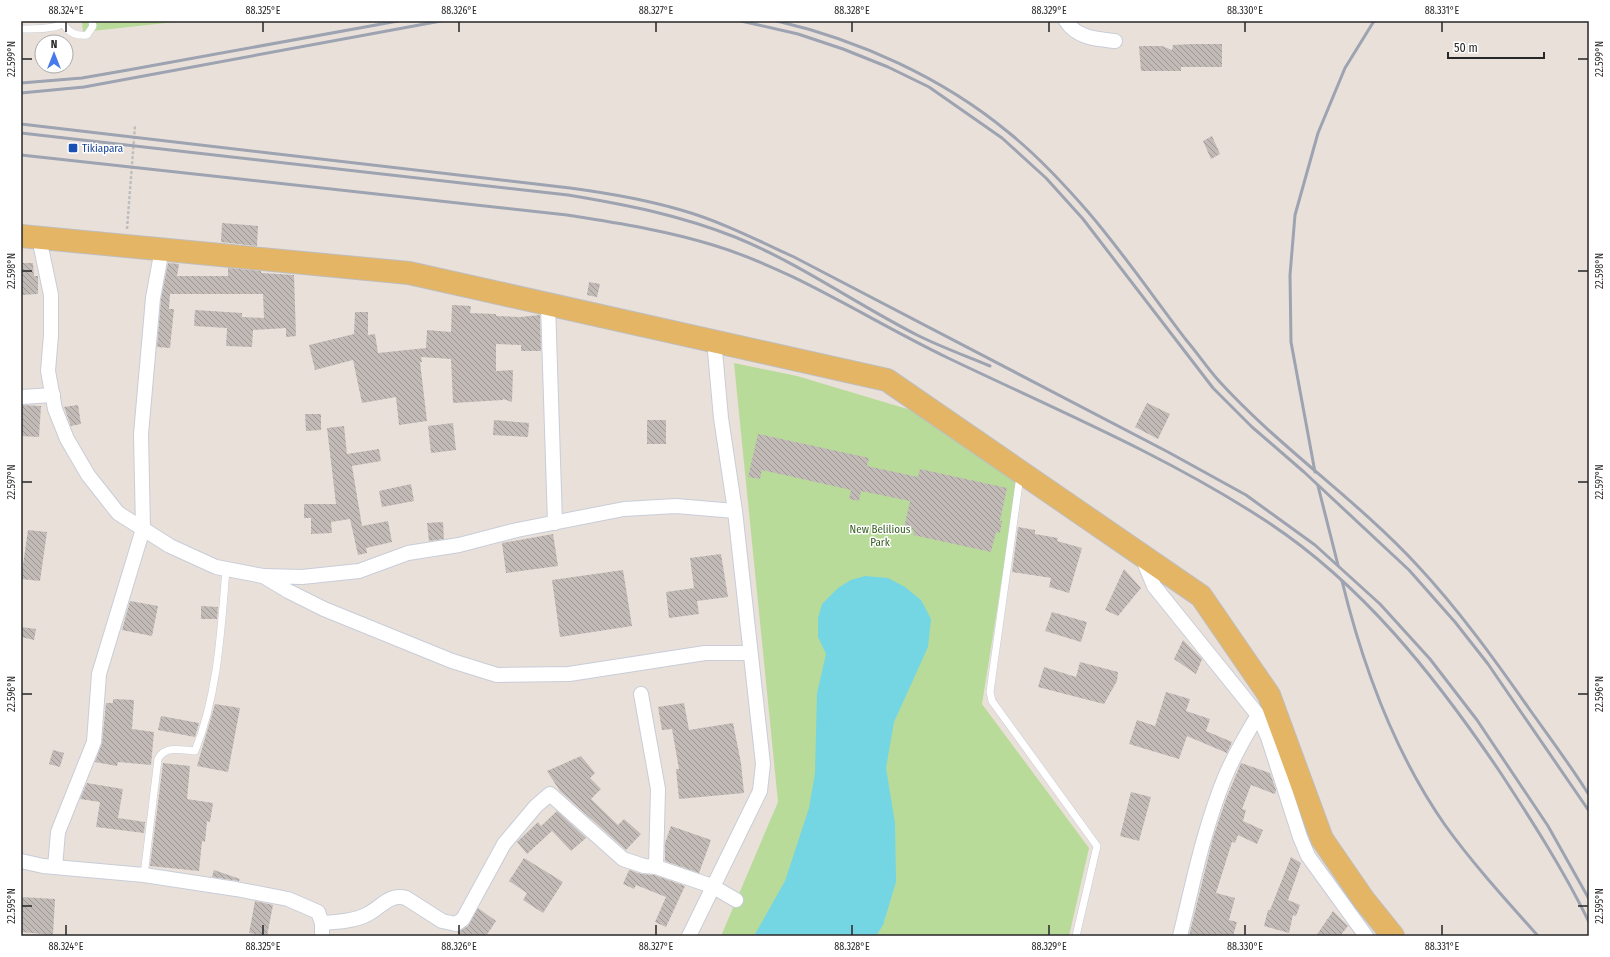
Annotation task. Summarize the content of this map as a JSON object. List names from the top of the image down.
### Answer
{
  "parks": ["New Belilious Park"],
  "places": {
    "transit": ["Tikiapara"]
  },
  "scale_bar": "50 m",
  "north": "top",
  "coordinates": [
    "88.324°E",
    "88.325°E",
    "88.326°E",
    "88.327°E",
    "88.328°E",
    "88.329°E",
    "88.330°E",
    "88.331°E",
    "22.599°N",
    "22.598°N",
    "22.597°N",
    "22.596°N",
    "22.595°N"
  ]
}
